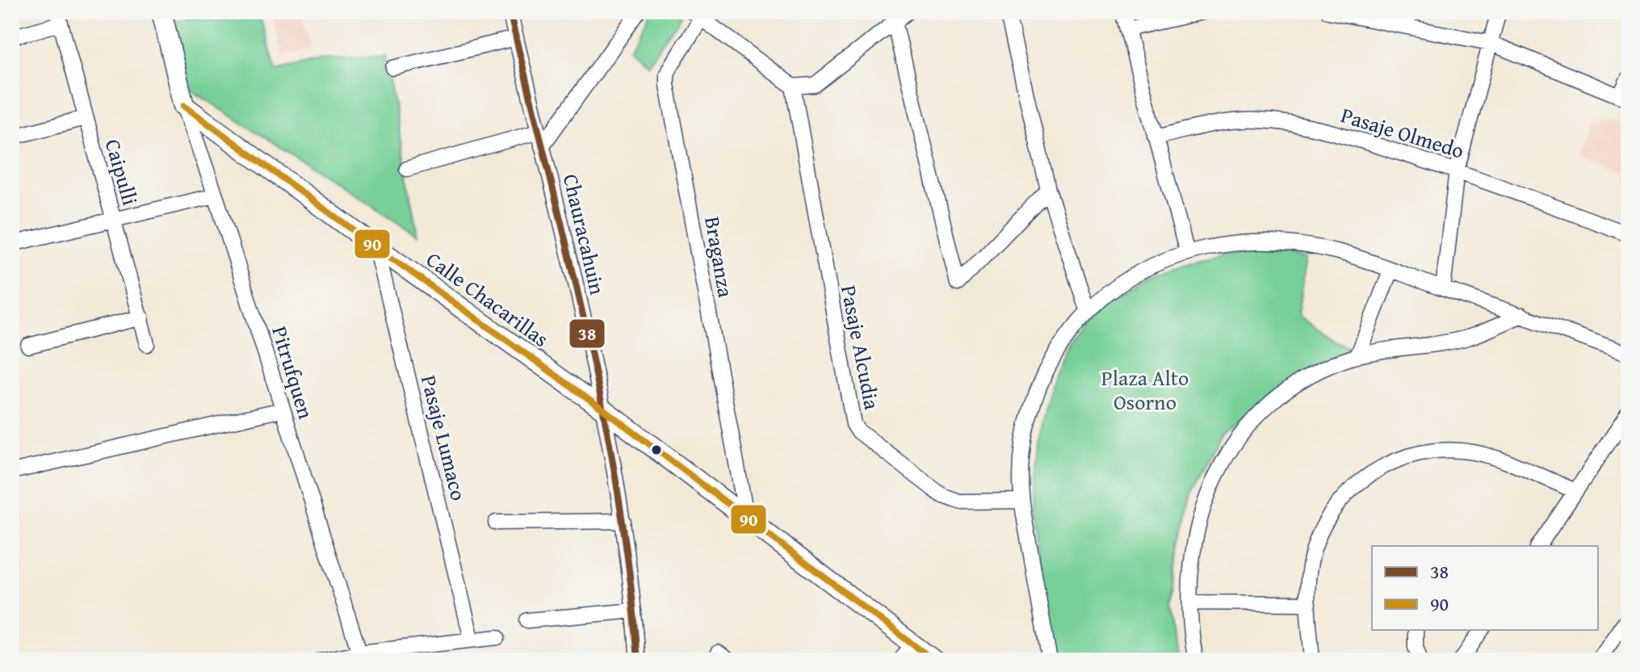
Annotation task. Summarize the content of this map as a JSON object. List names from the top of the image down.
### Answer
{
  "streets": {
    "street": [
      "Pasaje Olmedo",
      "Caipulli",
      "Chauracahuin",
      "Braganza",
      "Calle Chacarillas",
      "Pasaje Alcudia",
      "Pitrufquen",
      "Pasaje Lumaco"
    ]
  },
  "crossings": [
    ["Chauracahuin", "Calle Chacarillas"],
    ["Braganza", "Calle Chacarillas"],
    ["Calle Chacarillas", "Pitrufquen"],
    ["Calle Chacarillas", "Pasaje Lumaco"]
  ],
  "parks": ["Plaza Alto Osorno"],
  "lines": ["transit line 38", "transit line 90"],
  "legend": ["38", "90"]
}
